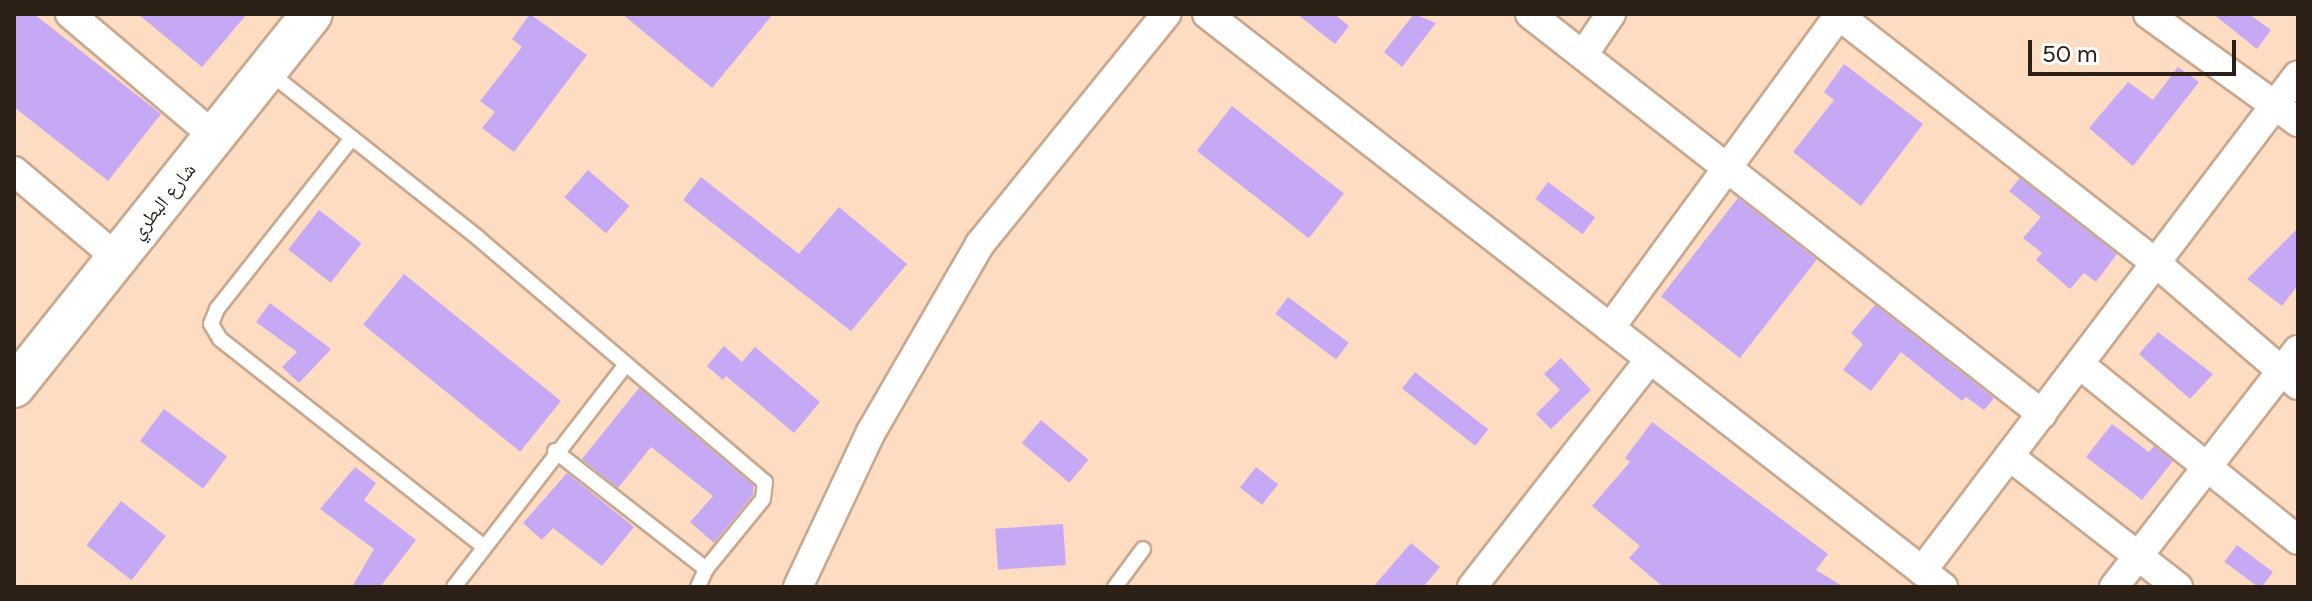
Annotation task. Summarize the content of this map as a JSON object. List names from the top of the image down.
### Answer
{
  "streets": {
    "main road": ["شارع البطري"]
  },
  "scale_bar": "50 m"
}
